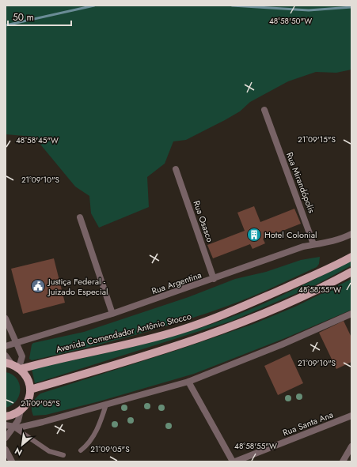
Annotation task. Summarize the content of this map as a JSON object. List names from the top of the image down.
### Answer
{
  "streets": {
    "main road": ["Avenida Comendador Antônio Stocco"],
    "street": [
      "Rua Mirandópolis",
      "Rua Osasco",
      "Rua Argentina",
      "Rua Santa Ana"
    ]
  },
  "crossings": [
    ["Rua Mirandópolis", "Rua Argentina"],
    ["Rua Osasco", "Rua Argentina"]
  ],
  "places": {
    "building": ["Hotel Colonial"],
    "public building": ["Justiça Federal - Juizado Especial"]
  },
  "scale_bar": "50 m",
  "north": "bottom left",
  "coordinates": [
    "48°58'50\"W",
    "21°09'15\"S",
    "48°58'45\"W",
    "21°09'10\"S",
    "48°58'55\"W",
    "21°09'05\"S"
  ]
}
